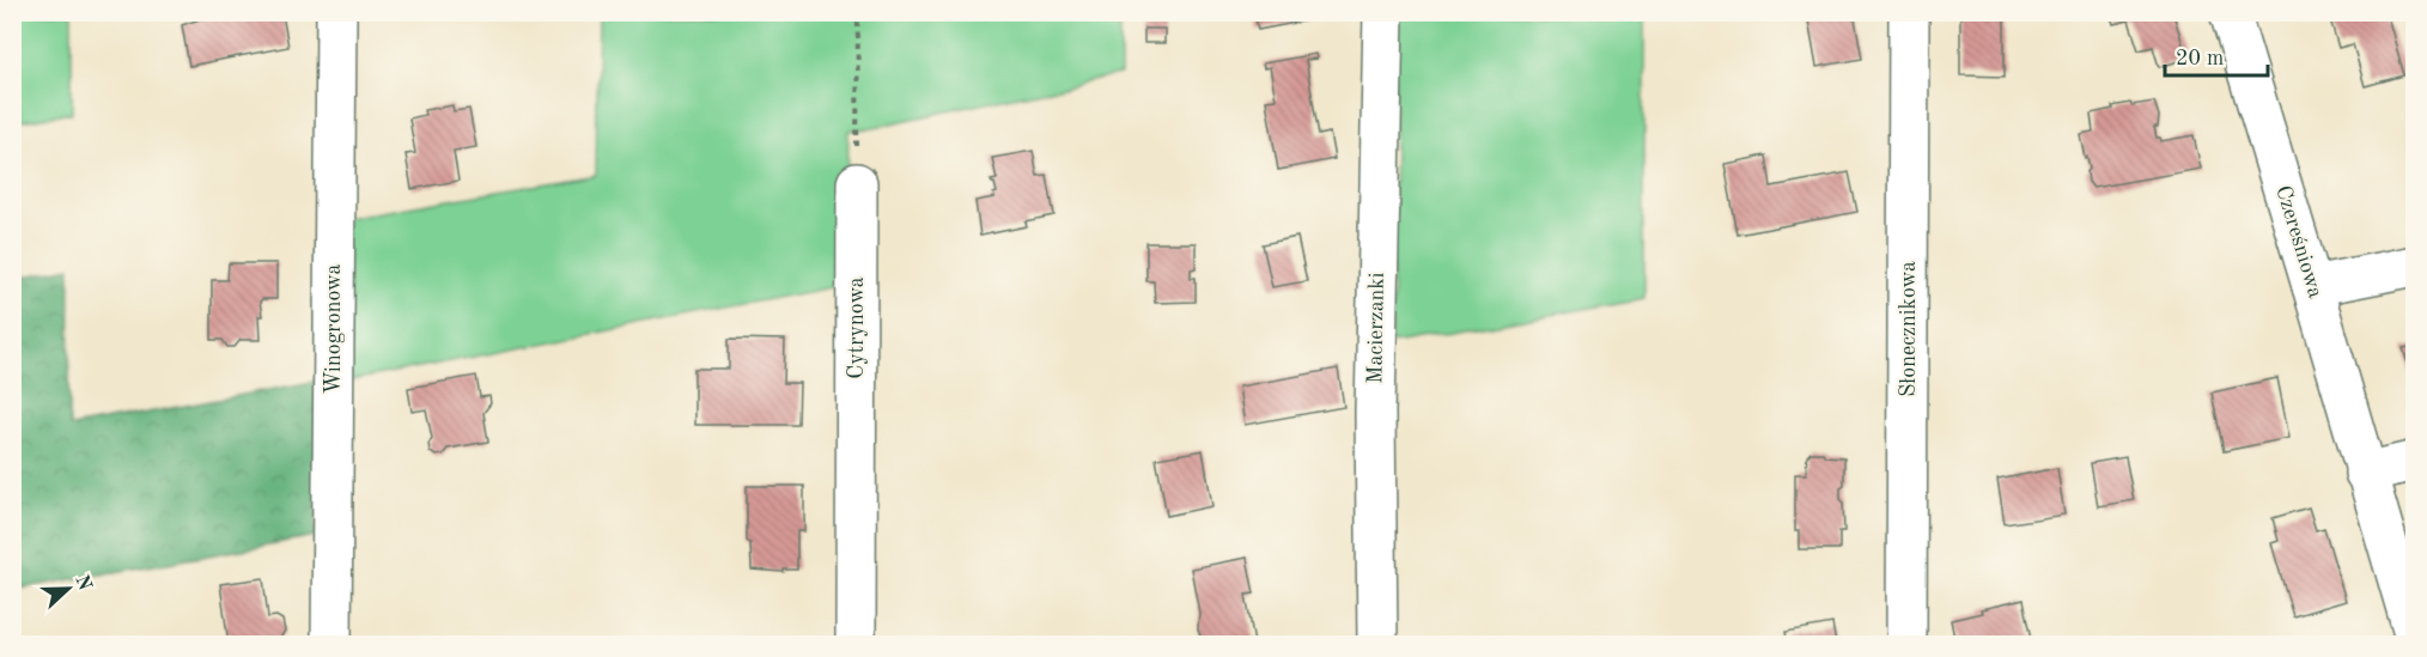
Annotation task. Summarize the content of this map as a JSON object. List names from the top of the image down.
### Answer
{
  "streets": {
    "street": [
      "Czereśniowa",
      "Cytrynowa",
      "Macierzanki",
      "Winogronowa",
      "Słonecznikowa"
    ]
  },
  "scale_bar": "20 m",
  "north": "right"
}
